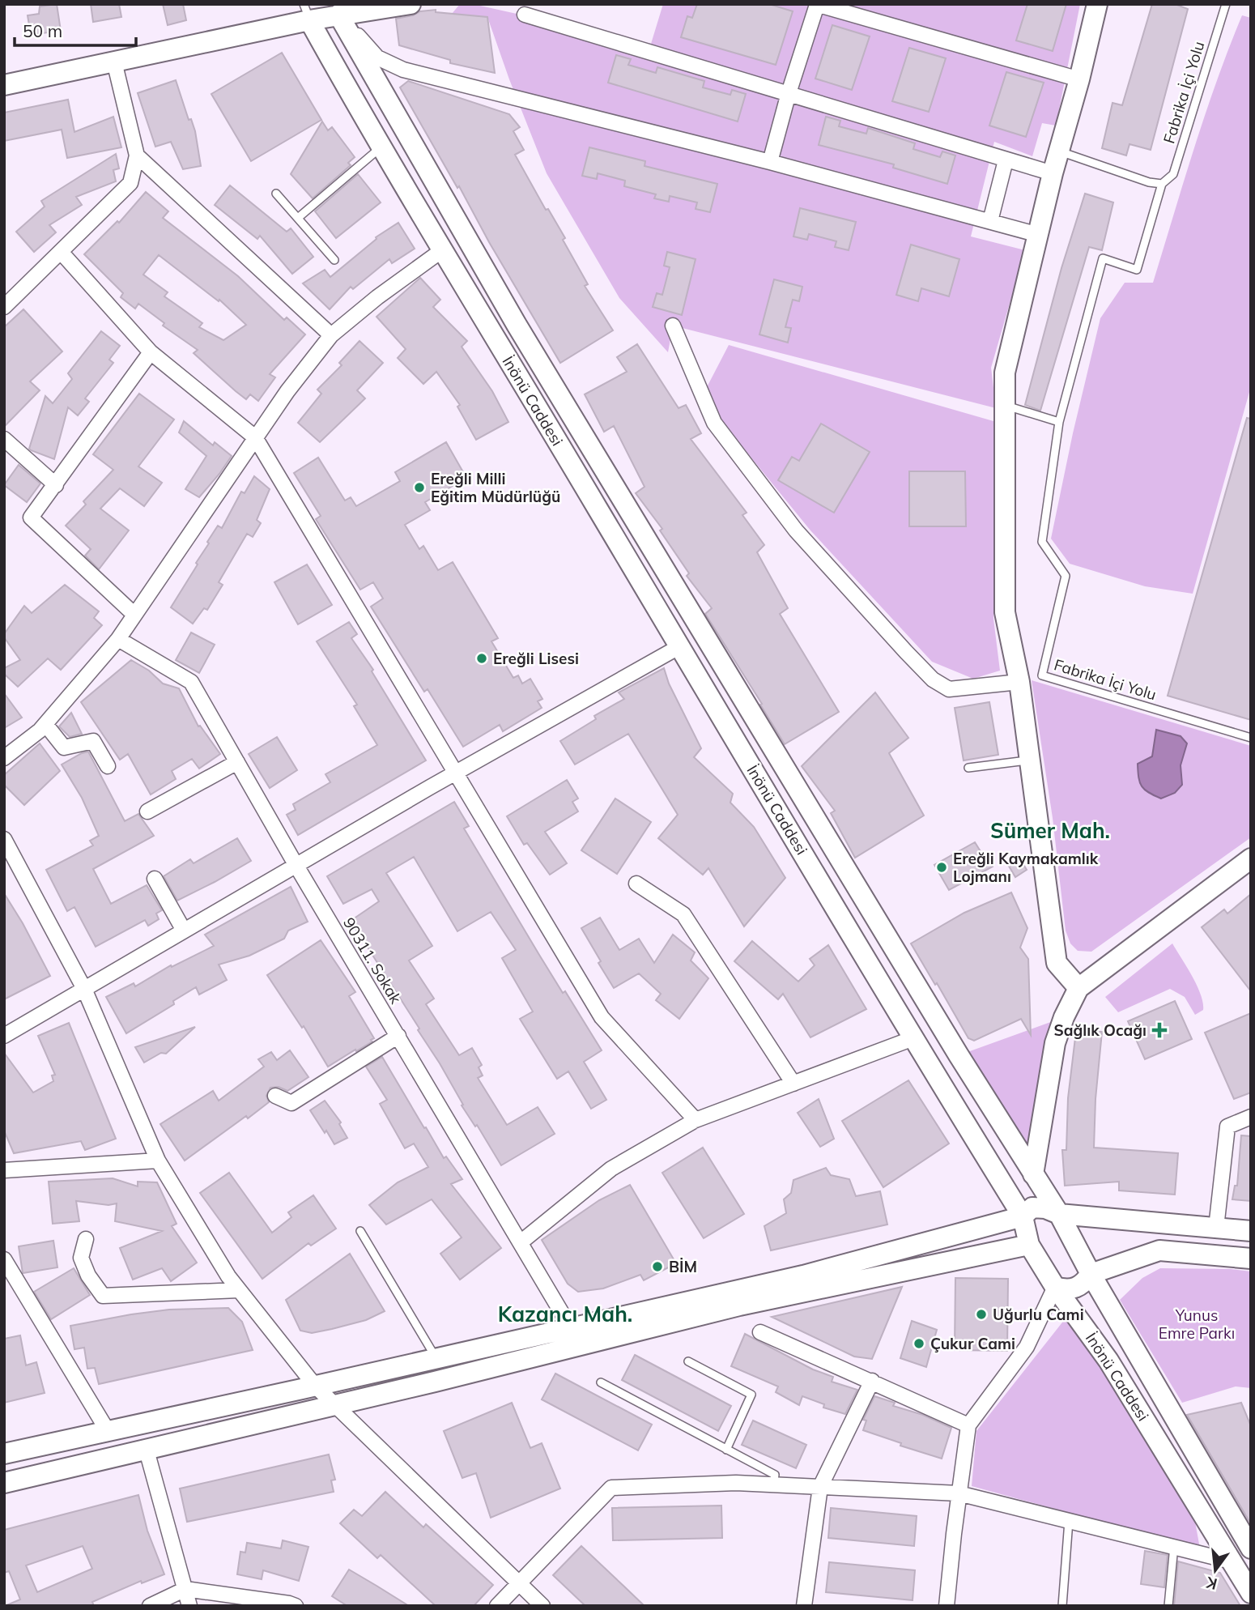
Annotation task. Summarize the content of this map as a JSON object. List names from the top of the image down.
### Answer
{
  "streets": {
    "main road": ["İnönü Caddesi"],
    "street": ["90311. Sokak"],
    "lane": ["Fabrika İçi Yolu"]
  },
  "districts": ["Sümer Mah.", "Kazancı Mah."],
  "parks": ["Yunus Emre Parkı"],
  "places": {
    "other": [
      "Ereğli Milli Eğitim Müdürlüğü",
      "Ereğli Lisesi",
      "Ereğli Kaymakamlık Lojmanı",
      "BİM",
      "Uğurlu Cami",
      "Çukur Cami"
    ],
    "health": ["Sağlık Ocağı"]
  },
  "scale_bar": "50 m",
  "north": "bottom"
}
